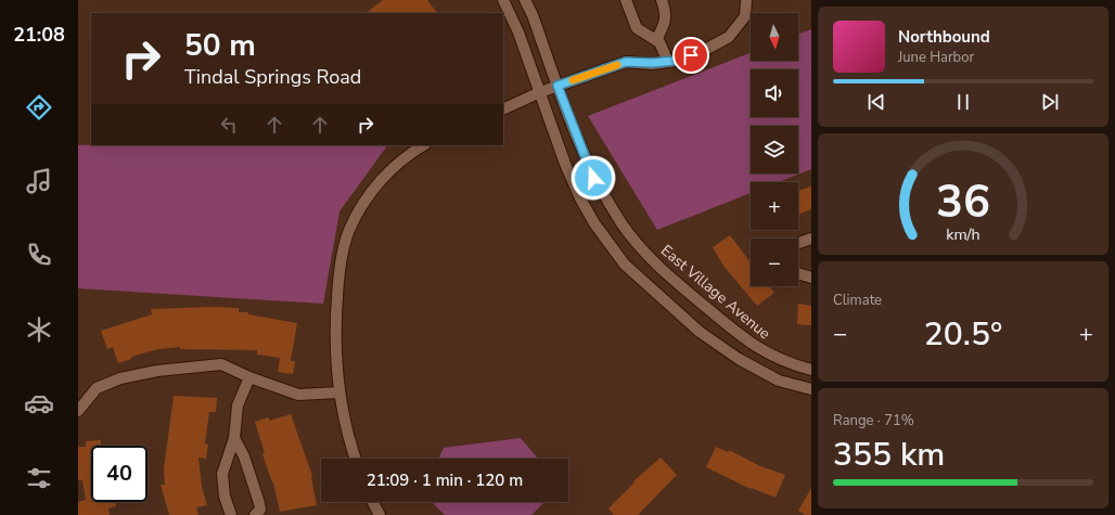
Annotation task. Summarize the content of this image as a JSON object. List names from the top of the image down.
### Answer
{
  "streets": {
    "street": ["East Village Avenue"]
  },
  "north": "bottom",
  "page": {
    "tabs": "21:08",
    "map_buttons": ["+", "−"],
    "turn": ["50 m", "Tindal Springs Road"],
    "song": ["Northbound", "June Harbor"],
    "tile": [
      "Climate",
      ["Range · 71%", "355 km"]
    ],
    "heat": ["−", "20.5°", "+"],
    "limit": "40",
    "trip": "21:09 · 1 min · 120 m",
    "gauge": ["36", "km/h"]
  }
}
